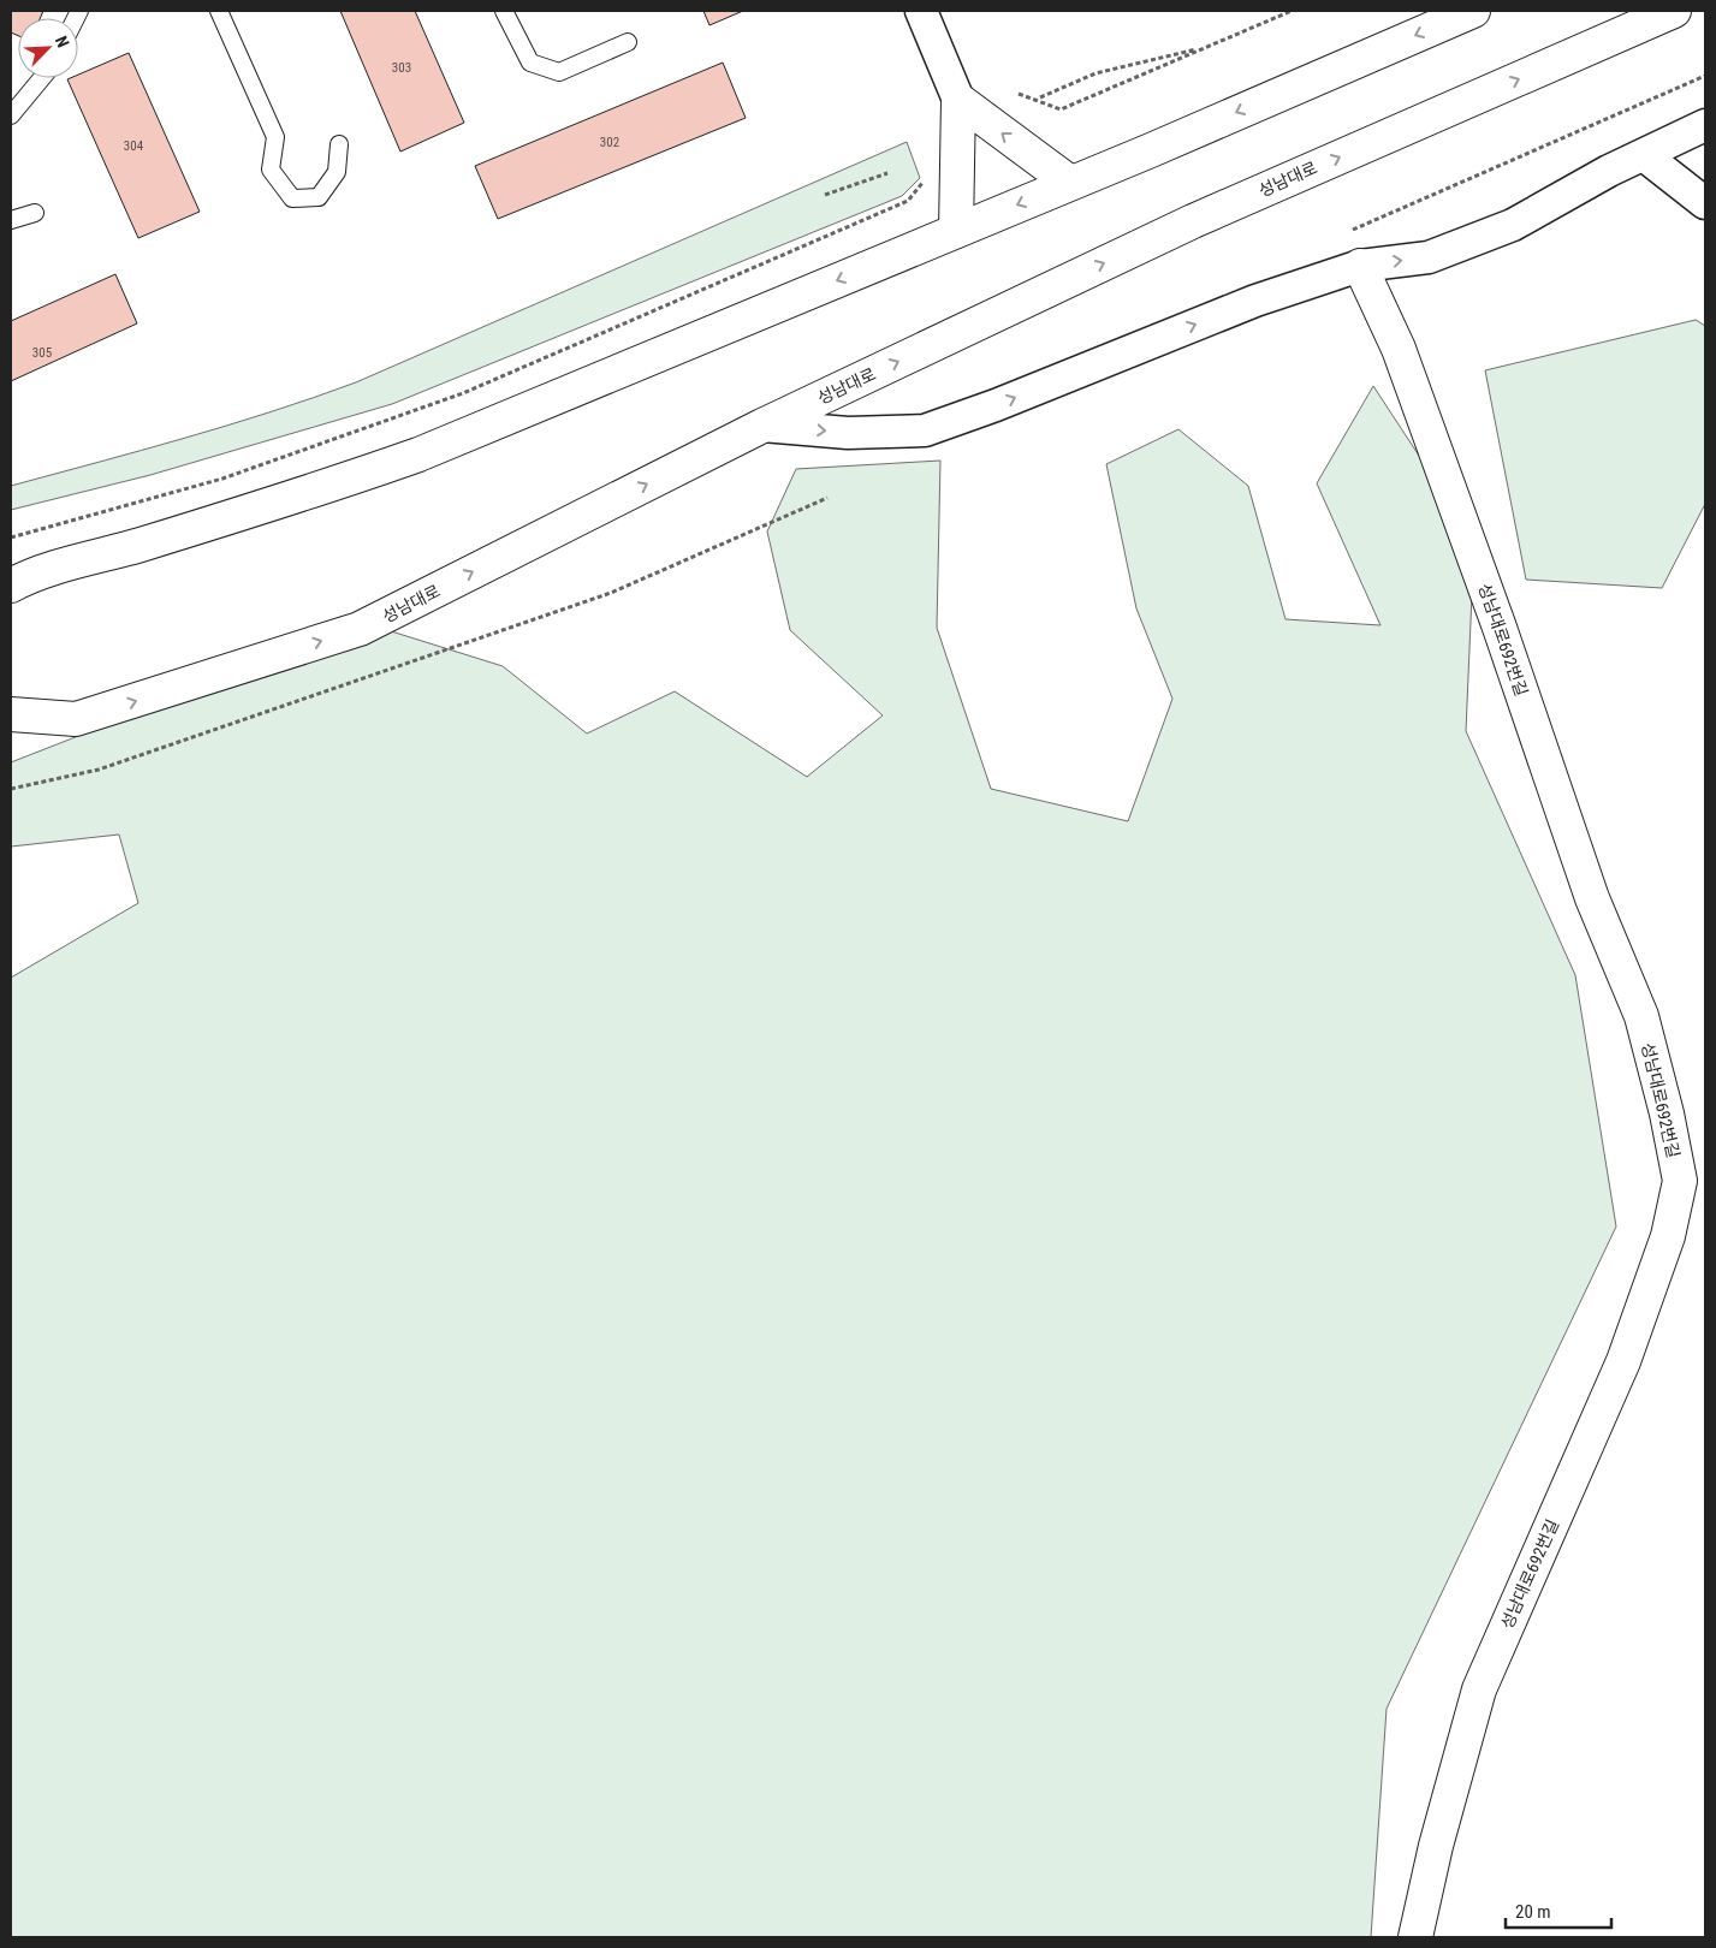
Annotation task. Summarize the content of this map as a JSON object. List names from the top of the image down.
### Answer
{
  "streets": {
    "main road": ["성남대로", "성남대로692번길"]
  },
  "house_numbers": [
    "303",
    "302",
    "304",
    "305"
  ],
  "scale_bar": "20 m",
  "north": "top right"
}
